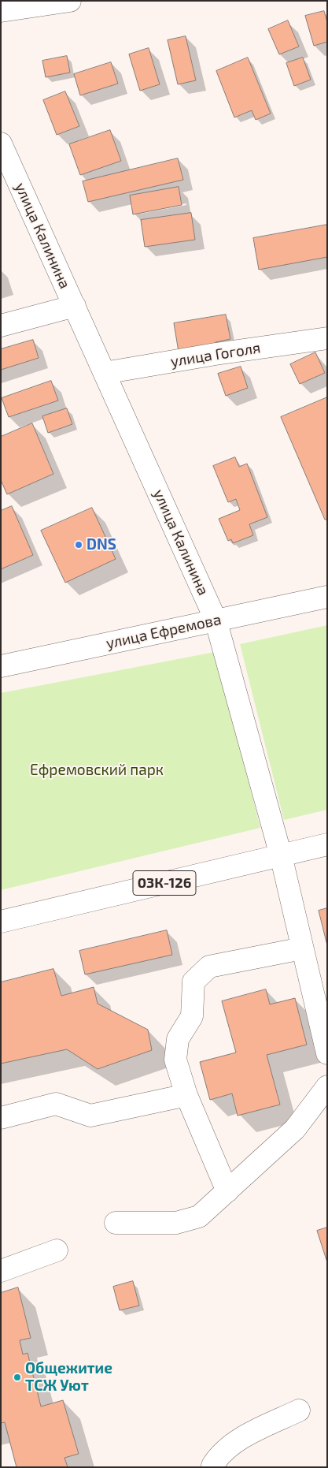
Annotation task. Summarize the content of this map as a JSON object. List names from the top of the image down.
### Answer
{
  "streets": {
    "street": [
      "улица Калинина",
      "улица Гоголя",
      "улица Ефремова",
      "03К-126"
    ]
  },
  "crossings": [
    ["улица Калинина", "улица Гоголя"],
    ["улица Калинина", "улица Ефремова"],
    ["улица Калинина", "03К-126"]
  ],
  "parks": ["Ефремовский парк"],
  "places": ["DNS", "Общежитие ТСЖ Уют"]
}
